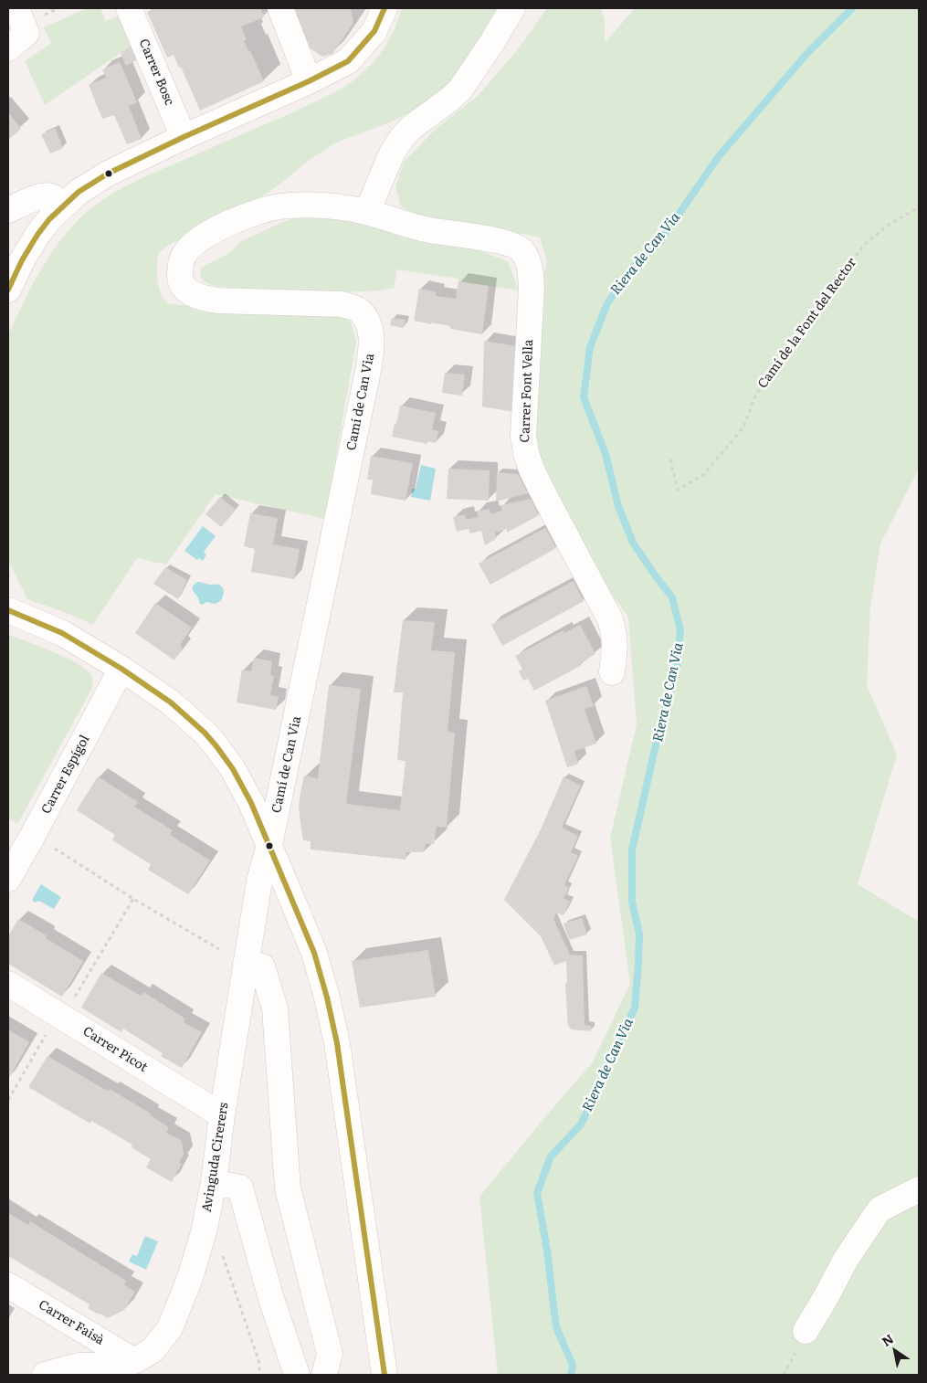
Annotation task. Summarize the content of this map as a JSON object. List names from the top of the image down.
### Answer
{
  "streets": {
    "street": [
      "Carrer Bosc",
      "Carrer Font Vella",
      "Camí de Can Via",
      "Carrer Espígol",
      "Carrer Picot",
      "Avinguda Cirerers",
      "Carrer Faisà"
    ],
    "path": ["Camí de la Font del Rector"]
  },
  "crossings": [
    ["Carrer Font Vella", "Camí de Can Via"],
    ["Camí de Can Via", "Avinguda Cirerers"],
    ["Carrer Picot", "Avinguda Cirerers"],
    ["Avinguda Cirerers", "Carrer Faisà"]
  ],
  "water": ["Riera de Can Via"],
  "north": "top left"
}
